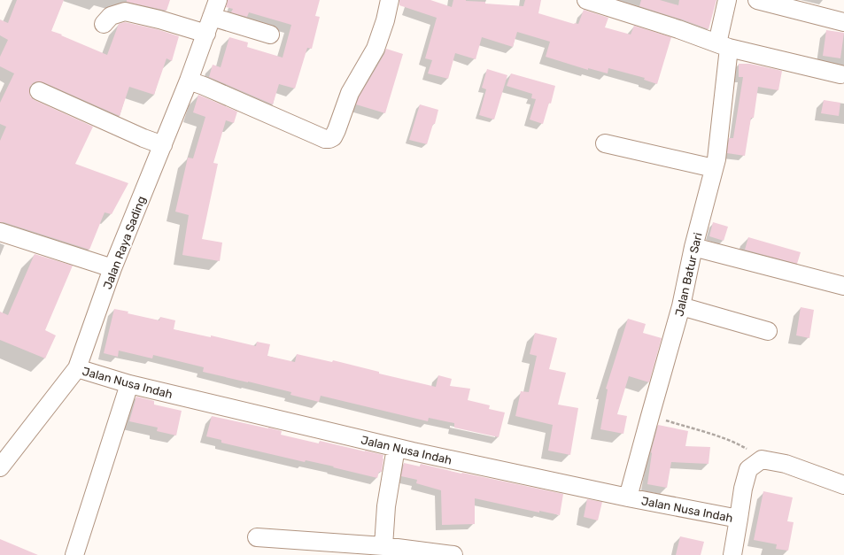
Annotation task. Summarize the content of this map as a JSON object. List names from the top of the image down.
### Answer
{
  "streets": {
    "street": ["Jalan Raya Sading", "Jalan Batur Sari", "Jalan Nusa Indah"]
  },
  "crossings": [
    ["Jalan Raya Sading", "Jalan Nusa Indah"],
    ["Jalan Batur Sari", "Jalan Nusa Indah"]
  ]
}
